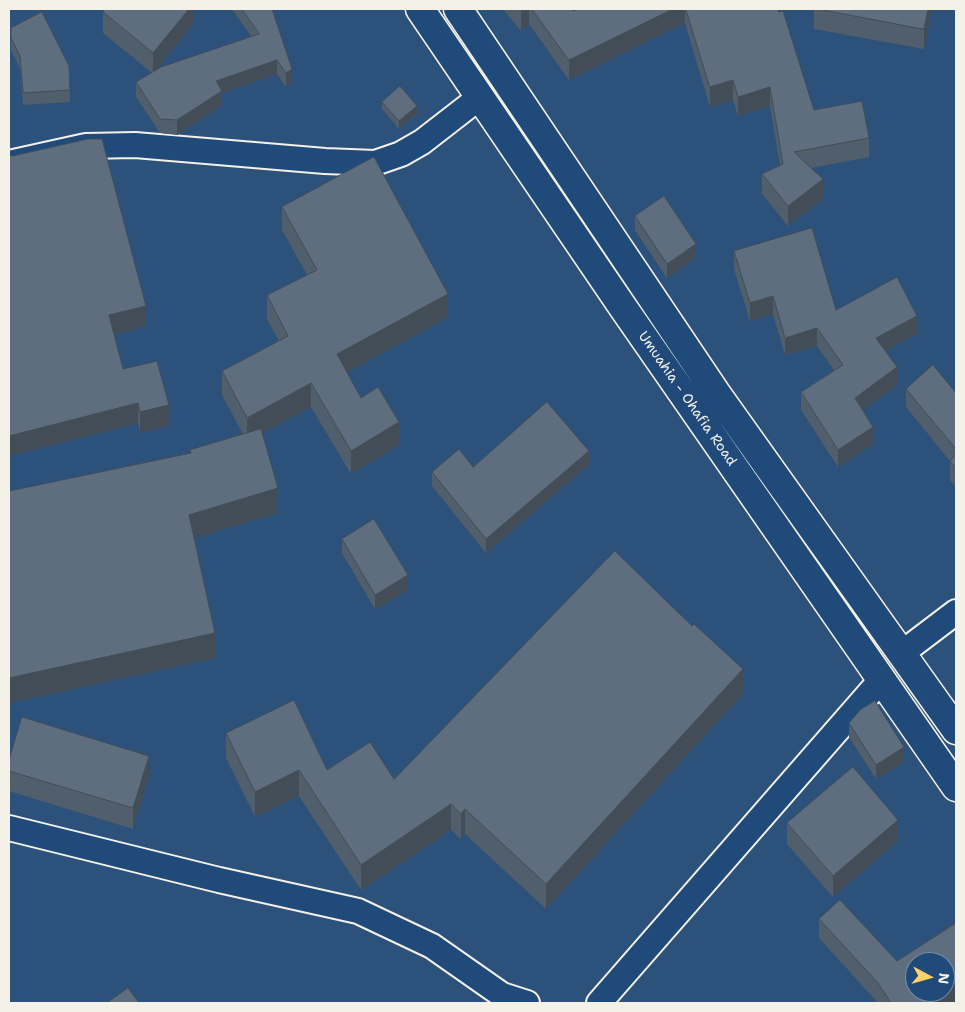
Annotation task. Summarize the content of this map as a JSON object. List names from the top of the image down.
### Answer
{
  "streets": {
    "main road": ["Umuahia - Ohafia Road"]
  },
  "north": "right"
}
